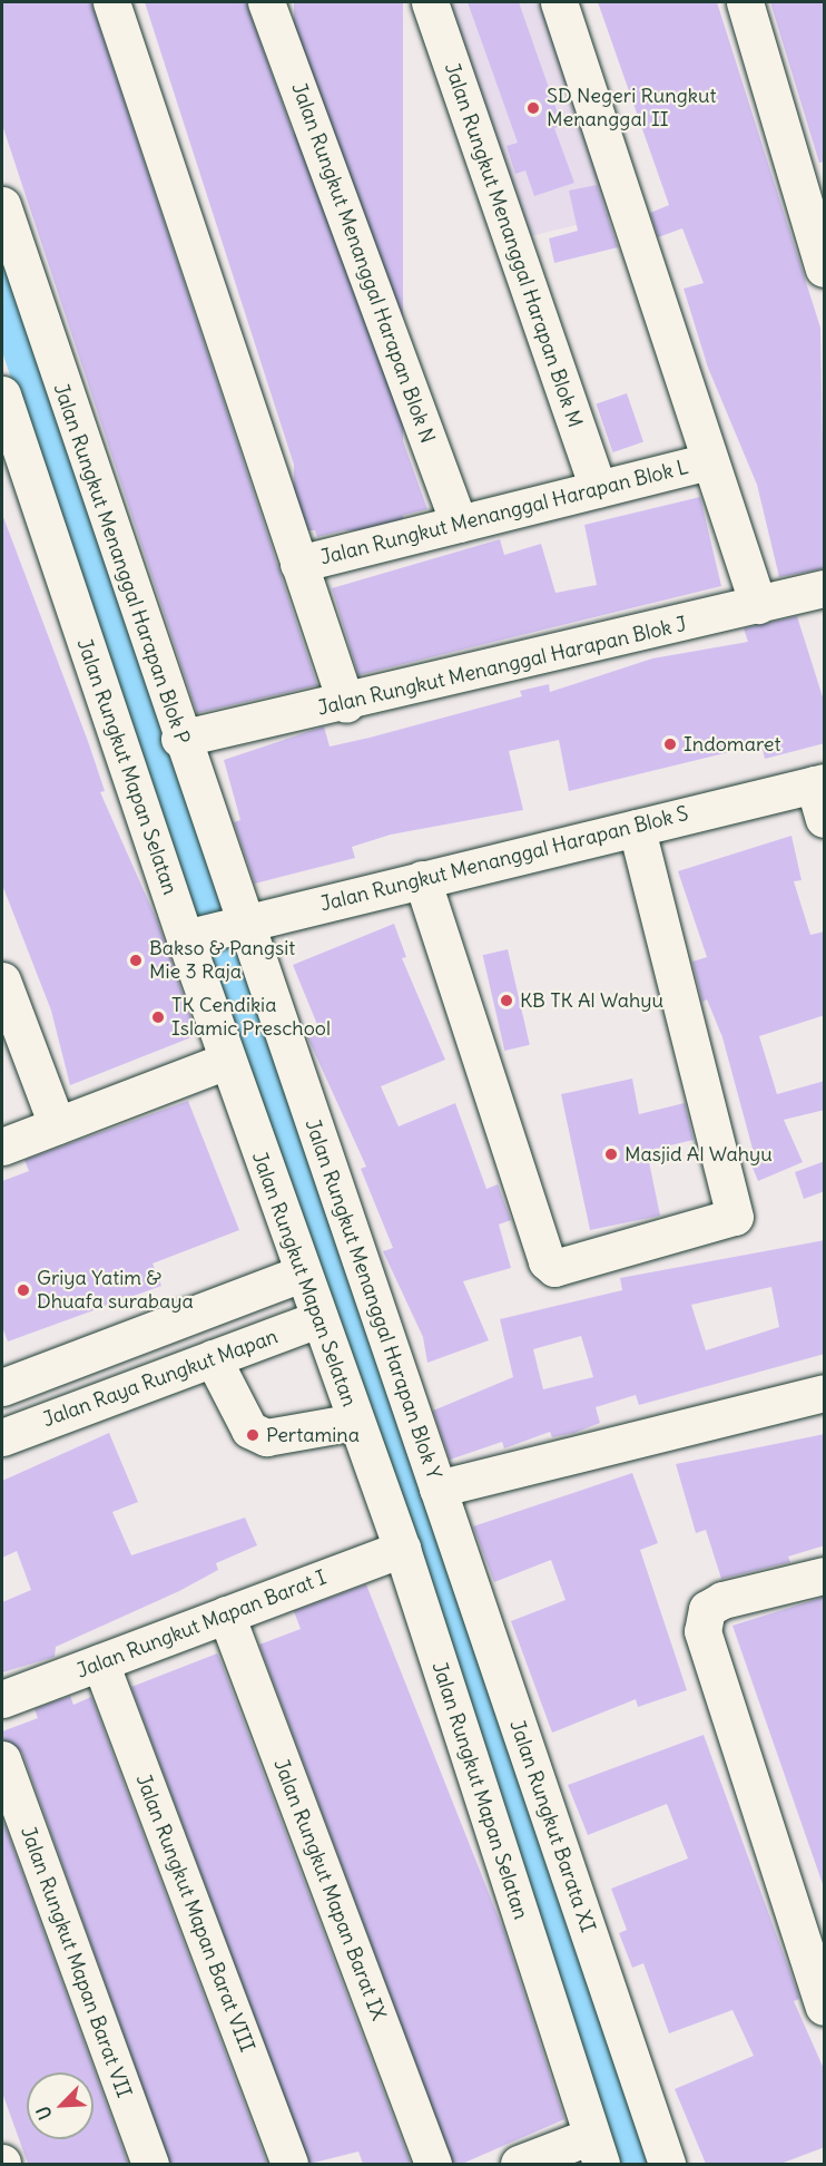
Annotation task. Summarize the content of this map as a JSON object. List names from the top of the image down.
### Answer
{
  "streets": {
    "street": [
      "Jalan Rungkut Menanggal Harapan Blok M",
      "Jalan Rungkut Menanggal Harapan Blok N",
      "Jalan Rungkut Menanggal Harapan Blok L",
      "Jalan Rungkut Menanggal Harapan Blok P",
      "Jalan Rungkut Menanggal Harapan Blok J",
      "Jalan Rungkut Mapan Selatan",
      "Jalan Rungkut Menanggal Harapan Blok S",
      "Jalan Rungkut Menanggal Harapan Blok Y",
      "Jalan Raya Rungkut Mapan",
      "Jalan Rungkut Mapan Barat I",
      "Jalan Rungkut Barata XI",
      "Jalan Rungkut Mapan Barat IX",
      "Jalan Rungkut Mapan Barat VIII",
      "Jalan Rungkut Mapan Barat VII"
    ]
  },
  "crossings": [
    ["Jalan Rungkut Menanggal Harapan Blok M", "Jalan Rungkut Menanggal Harapan Blok L"],
    ["Jalan Rungkut Menanggal Harapan Blok N", "Jalan Rungkut Menanggal Harapan Blok L"],
    ["Jalan Rungkut Menanggal Harapan Blok L", "Jalan Rungkut Menanggal Harapan Blok J"],
    ["Jalan Rungkut Menanggal Harapan Blok P", "Jalan Rungkut Menanggal Harapan Blok J"],
    ["Jalan Rungkut Menanggal Harapan Blok P", "Jalan Rungkut Menanggal Harapan Blok S"],
    ["Jalan Rungkut Menanggal Harapan Blok P", "Jalan Rungkut Menanggal Harapan Blok Y"],
    ["Jalan Rungkut Mapan Selatan", "Jalan Rungkut Menanggal Harapan Blok S"],
    ["Jalan Rungkut Mapan Selatan", "Jalan Raya Rungkut Mapan"],
    ["Jalan Rungkut Mapan Selatan", "Jalan Rungkut Mapan Barat I"],
    ["Jalan Rungkut Menanggal Harapan Blok S", "Jalan Rungkut Menanggal Harapan Blok Y"],
    ["Jalan Rungkut Menanggal Harapan Blok Y", "Jalan Rungkut Barata XI"],
    ["Jalan Rungkut Mapan Barat I", "Jalan Rungkut Mapan Barat IX"],
    ["Jalan Rungkut Mapan Barat I", "Jalan Rungkut Mapan Barat VIII"]
  ],
  "places": [
    "SD Negeri Rungkut Menanggal II",
    "Indomaret",
    "Bakso & Pangsit Mie 3 Raja",
    "KB TK Al Wahyu",
    "TK Cendikia Islamic Preschool",
    "Masjid Al Wahyu",
    "Griya Yatim & Dhuafa surabaya",
    "Pertamina"
  ],
  "north": "bottom left"
}
